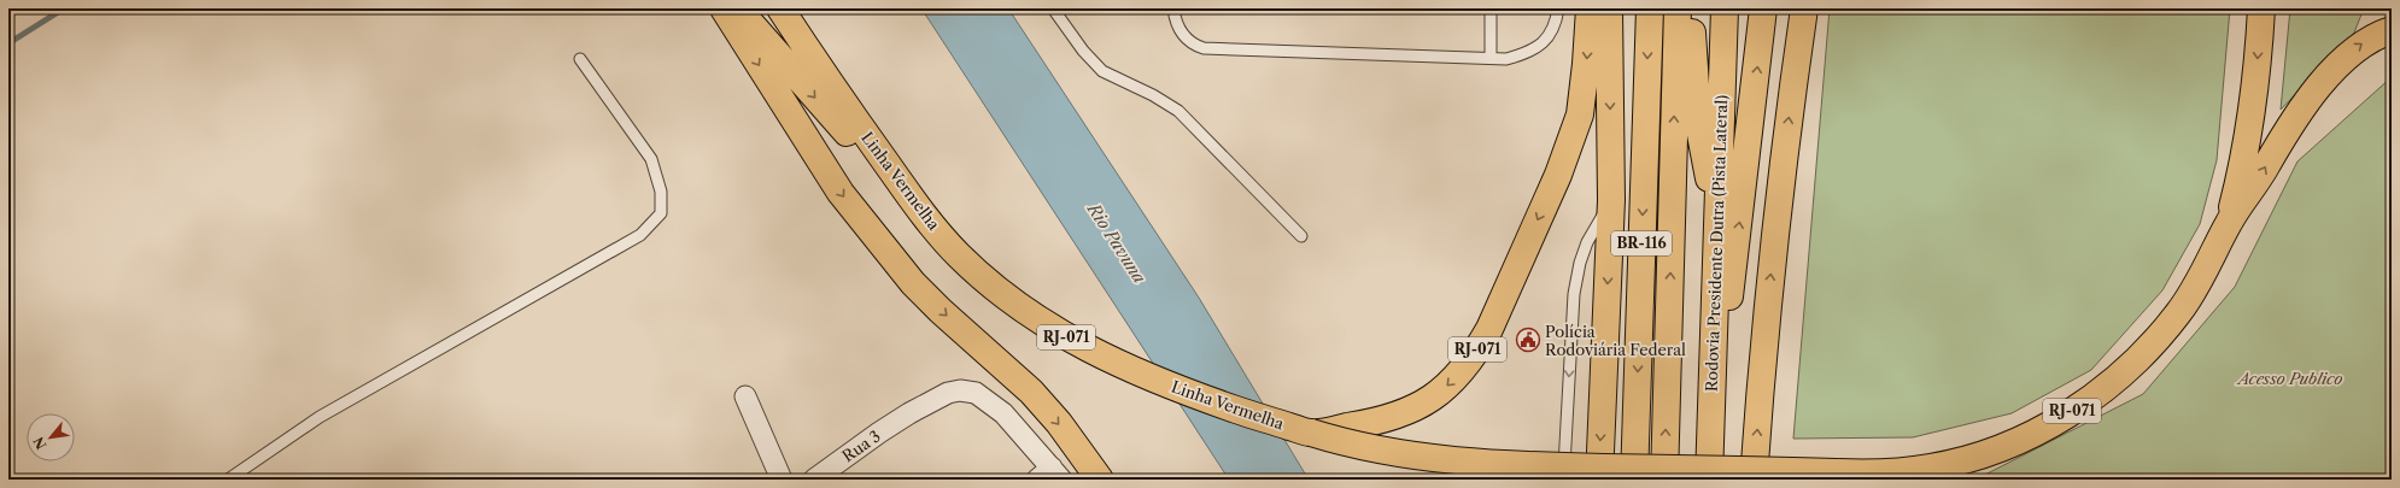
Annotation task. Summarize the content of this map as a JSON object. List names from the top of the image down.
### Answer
{
  "streets": {
    "highway": [
      "Linha Vermelha",
      "BR-116",
      "Rodovia Presidente Dutra (Pista Lateral)",
      "RJ-071"
    ],
    "street": ["Rua 3"]
  },
  "crossings": [
    ["Linha Vermelha", "RJ-071"]
  ],
  "water": ["Rio Pavuna"],
  "parks": ["Acesso Publico"],
  "places": {
    "public building": ["Polícia Rodoviária Federal"]
  },
  "north": "bottom left"
}
